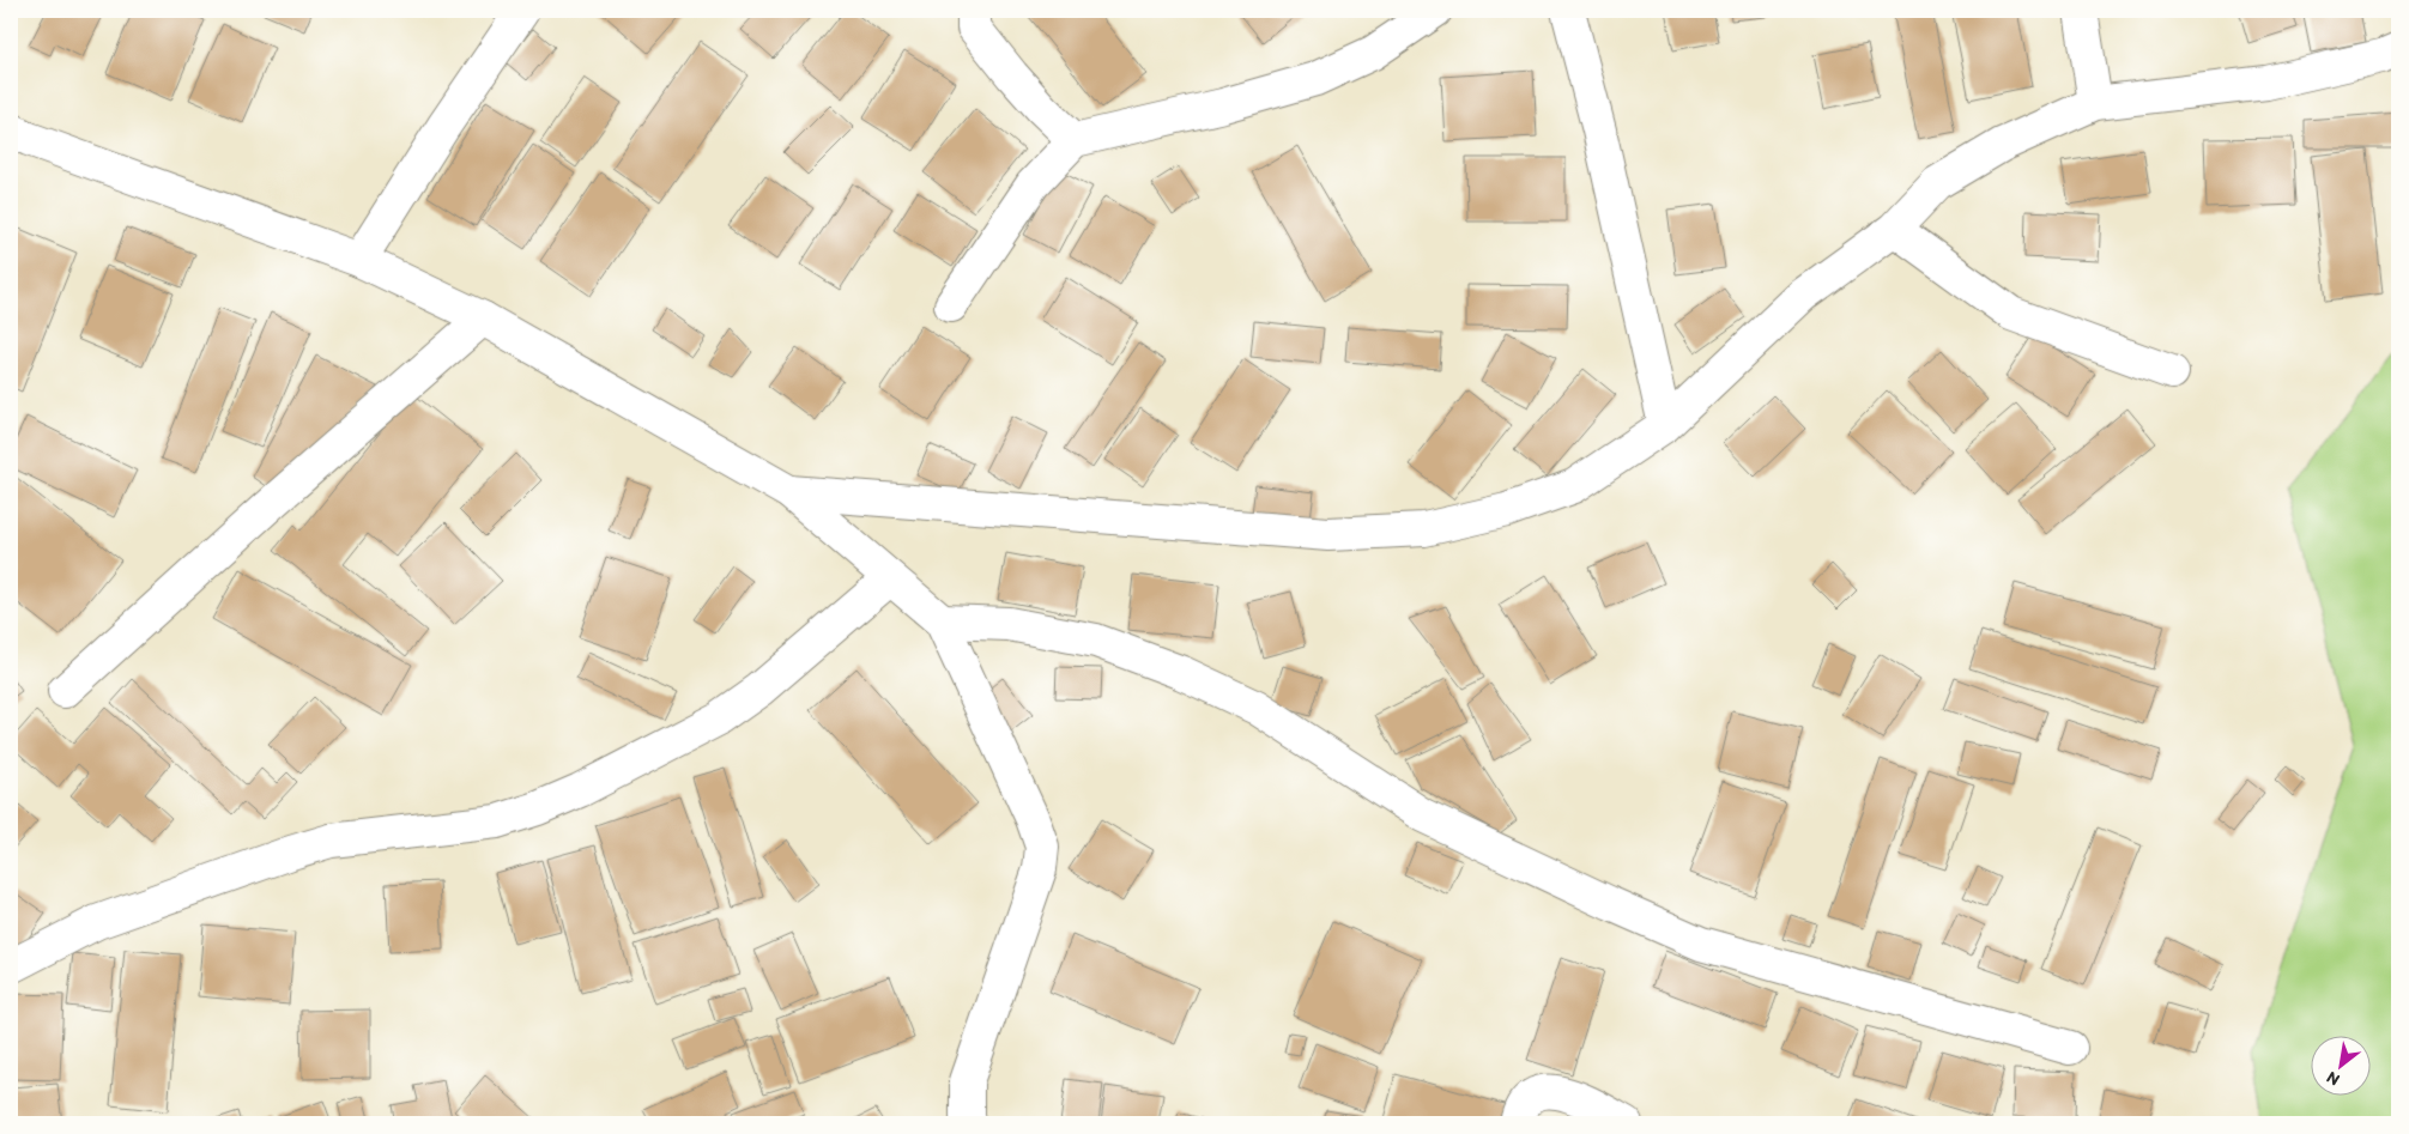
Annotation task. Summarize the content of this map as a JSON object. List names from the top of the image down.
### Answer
{
  "north": "bottom left"
}
